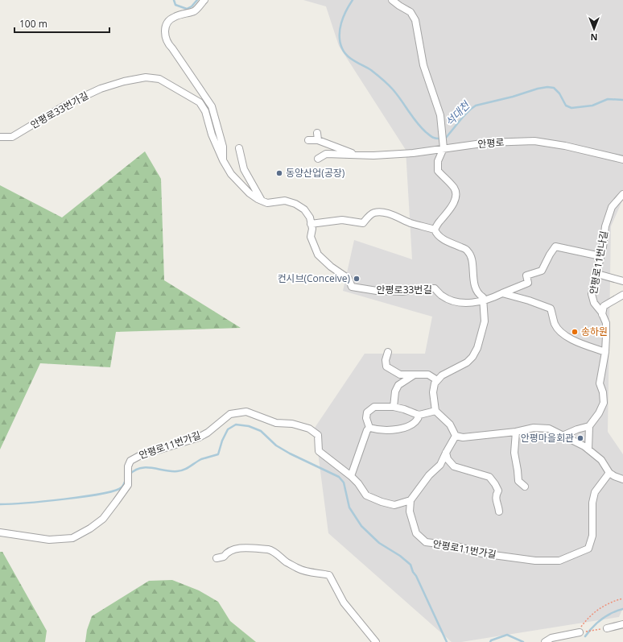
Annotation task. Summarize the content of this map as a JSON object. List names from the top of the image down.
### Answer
{
  "streets": {
    "street": [
      "안평로33번가길",
      "안평로",
      "안평로11번나길",
      "안평로33번길",
      "안평로11번가길"
    ]
  },
  "crossings": [
    ["안평로11번나길", "안평로33번길"]
  ],
  "water": ["석대천"],
  "places": [
    "동양산업(공장)",
    "컨시브(Conceive)",
    "송하원",
    "안평마을회관"
  ],
  "scale_bar": "100 m",
  "north": "bottom"
}
